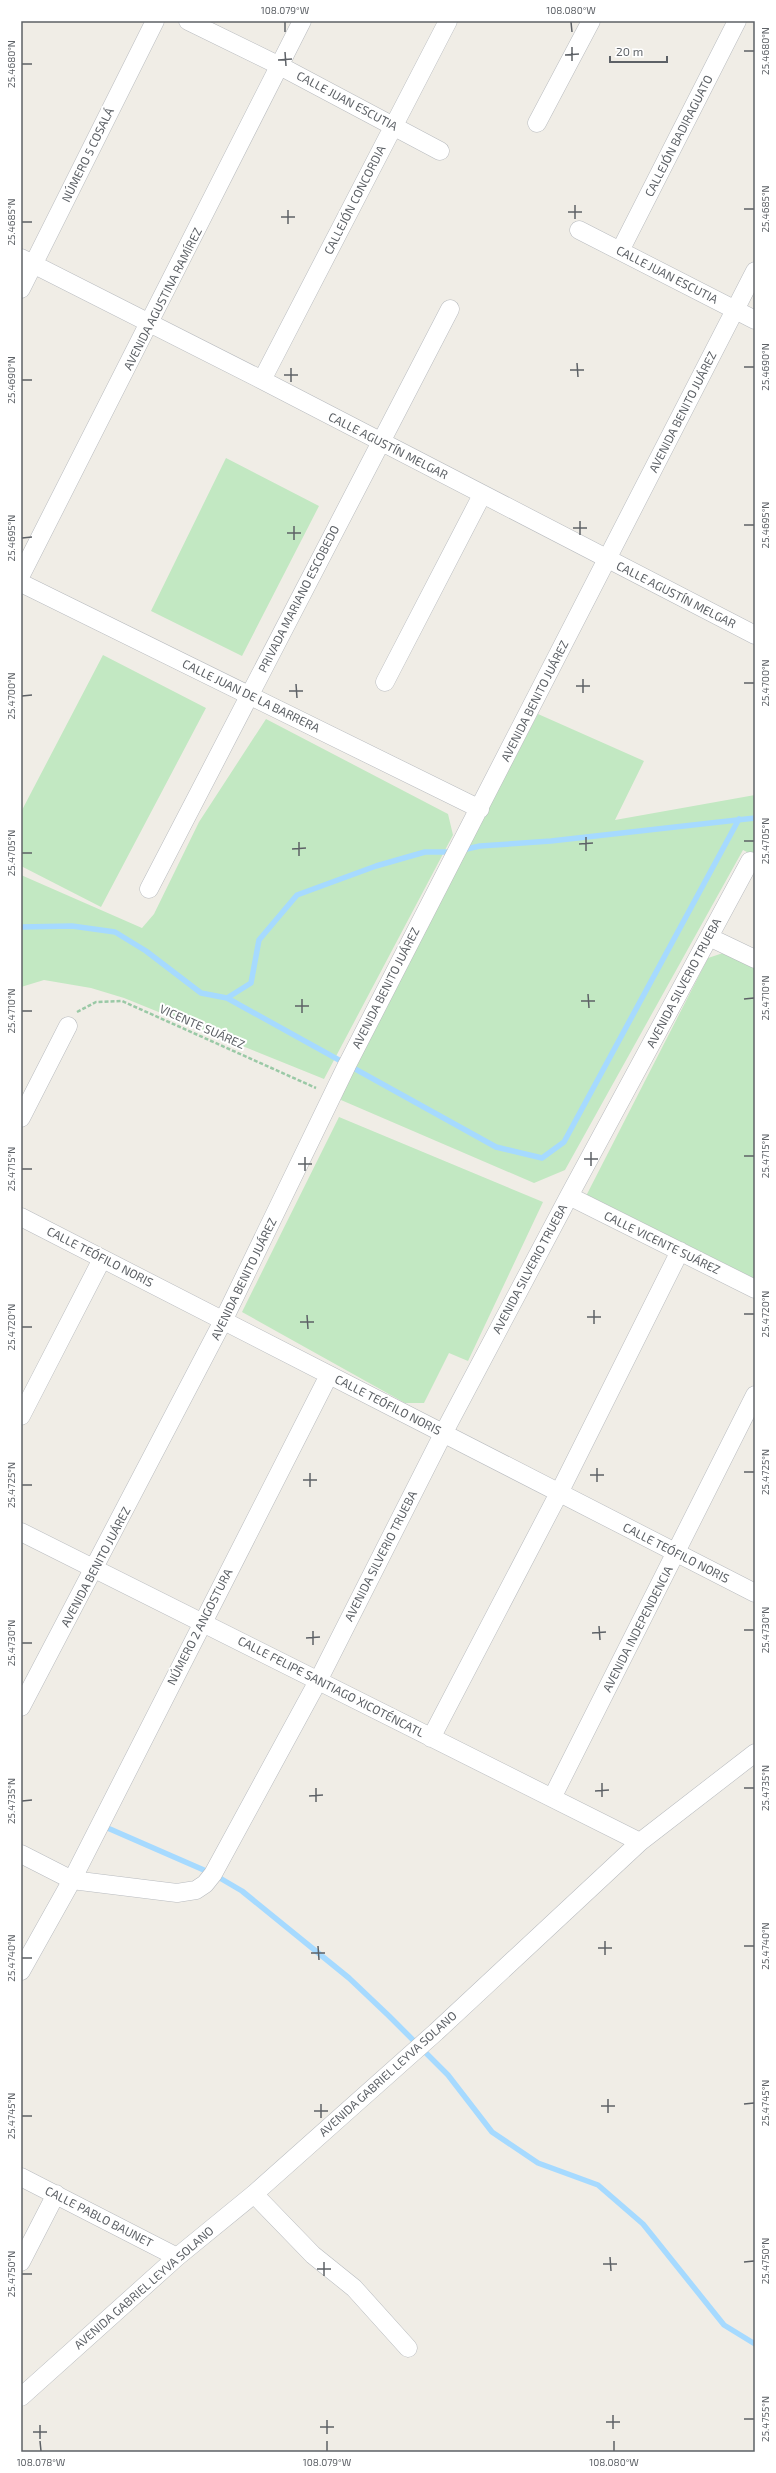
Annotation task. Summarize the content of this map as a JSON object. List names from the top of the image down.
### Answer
{
  "streets": {
    "street": [
      "CALLE JUAN ESCUTIA",
      "CALLEJÓN BADIRAGUATO",
      "NÚMERO 5 COSALÁ",
      "CALLEJÓN CONCORDIA",
      "AVENIDA AGUSTINA RAMÍREZ",
      "AVENIDA BENITO JUÁREZ",
      "CALLE AGUSTÍN MELGAR",
      "PRIVADA MARIANO ESCOBEDO",
      "CALLE JUAN DE LA BARRERA",
      "AVENIDA SILVERIO TRUEBA",
      "CALLE VICENTE SUÁREZ",
      "CALLE TEÓFILO NORIS",
      "NÚMERO 2 ANGOSTURA",
      "AVENIDA INDEPENDENCIA",
      "CALLE FELIPE SANTIAGO XICOTÉNCATL",
      "AVENIDA GABRIEL LEYVA SOLANO",
      "CALLE PABLO BAUNET"
    ],
    "path": ["VICENTE SUÁREZ"]
  },
  "crossings": [
    ["CALLE JUAN ESCUTIA", "CALLEJÓN BADIRAGUATO"],
    ["CALLE JUAN ESCUTIA", "CALLEJÓN CONCORDIA"],
    ["CALLE JUAN ESCUTIA", "AVENIDA AGUSTINA RAMÍREZ"],
    ["CALLE JUAN ESCUTIA", "AVENIDA BENITO JUÁREZ"],
    ["NÚMERO 5 COSALÁ", "CALLE AGUSTÍN MELGAR"],
    ["CALLEJÓN CONCORDIA", "CALLE AGUSTÍN MELGAR"],
    ["AVENIDA AGUSTINA RAMÍREZ", "CALLE AGUSTÍN MELGAR"],
    ["AVENIDA BENITO JUÁREZ", "CALLE AGUSTÍN MELGAR"],
    ["AVENIDA BENITO JUÁREZ", "CALLE JUAN DE LA BARRERA"],
    ["AVENIDA BENITO JUÁREZ", "VICENTE SUÁREZ"],
    ["AVENIDA BENITO JUÁREZ", "CALLE TEÓFILO NORIS"],
    ["AVENIDA BENITO JUÁREZ", "CALLE FELIPE SANTIAGO XICOTÉNCATL"],
    ["CALLE AGUSTÍN MELGAR", "PRIVADA MARIANO ESCOBEDO"],
    ["PRIVADA MARIANO ESCOBEDO", "CALLE JUAN DE LA BARRERA"],
    ["AVENIDA SILVERIO TRUEBA", "CALLE VICENTE SUÁREZ"],
    ["AVENIDA SILVERIO TRUEBA", "CALLE TEÓFILO NORIS"],
    ["AVENIDA SILVERIO TRUEBA", "NÚMERO 2 ANGOSTURA"],
    ["AVENIDA SILVERIO TRUEBA", "CALLE FELIPE SANTIAGO XICOTÉNCATL"],
    ["CALLE TEÓFILO NORIS", "NÚMERO 2 ANGOSTURA"],
    ["CALLE TEÓFILO NORIS", "AVENIDA INDEPENDENCIA"],
    ["NÚMERO 2 ANGOSTURA", "CALLE FELIPE SANTIAGO XICOTÉNCATL"],
    ["AVENIDA INDEPENDENCIA", "CALLE FELIPE SANTIAGO XICOTÉNCATL"],
    ["CALLE FELIPE SANTIAGO XICOTÉNCATL", "AVENIDA GABRIEL LEYVA SOLANO"],
    ["AVENIDA GABRIEL LEYVA SOLANO", "CALLE PABLO BAUNET"]
  ],
  "scale_bar": "20 m",
  "coordinates": [
    "108.079°W",
    "108.080°W",
    "25.4680°N",
    "25.4685°N",
    "25.4690°N",
    "25.4695°N",
    "25.4700°N",
    "25.4705°N",
    "25.4710°N",
    "25.4715°N",
    "25.4720°N",
    "25.4725°N",
    "25.4730°N",
    "25.4735°N",
    "25.4740°N",
    "25.4745°N",
    "25.4750°N",
    "25.4755°N",
    "108.078°W"
  ]
}
